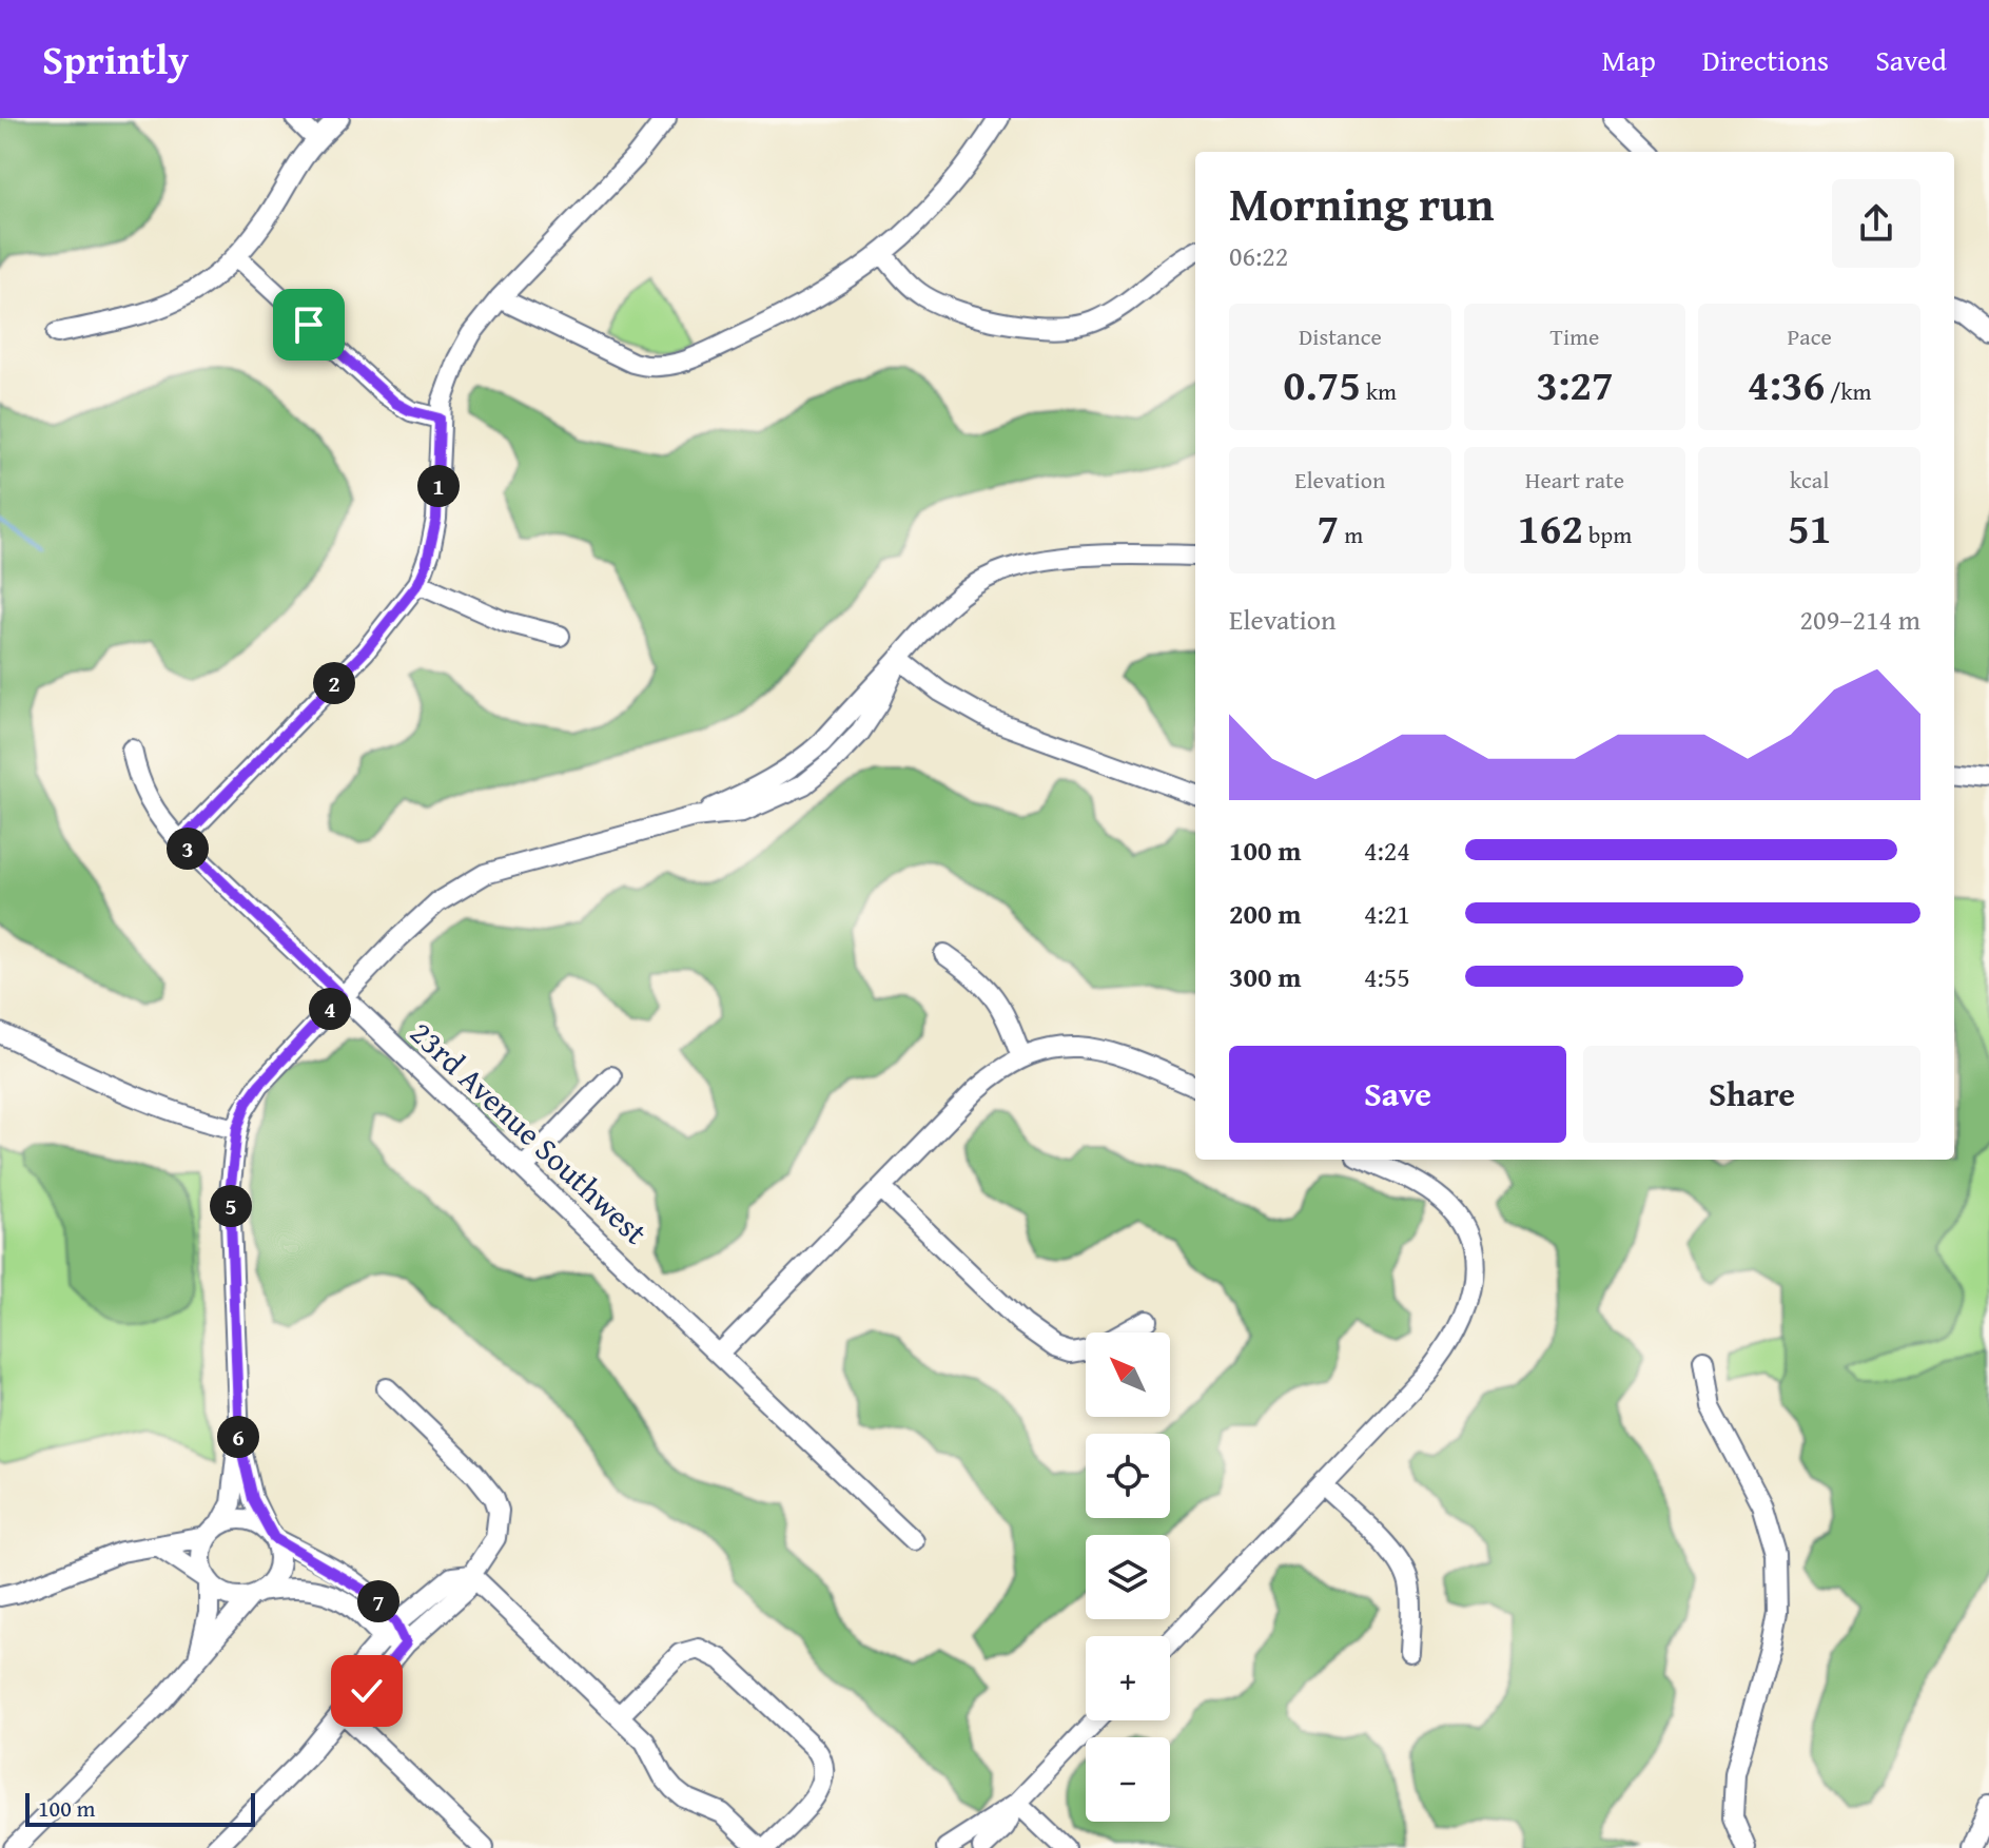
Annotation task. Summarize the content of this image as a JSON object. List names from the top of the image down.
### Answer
{
  "streets": {
    "street": ["23rd Avenue Southwest"]
  },
  "scale_bar": "100 m",
  "north": "top left",
  "page": {
    "header": "Sprintly",
    "nav": ["Map", "Directions", "Saved"],
    "heading": ["Morning run", "06:22"],
    "stats": [
      ["Distance", "0.75 km"],
      ["Time", "3:27"],
      ["Pace", "4:36 /km"],
      ["Elevation", "7 m"],
      ["Heart rate", "162 bpm"],
      ["kcal", "51"]
    ],
    "pins": [
      "1",
      "2",
      "3",
      "4",
      "5",
      "6",
      "7"
    ],
    "chart": ["Elevation", "209–214 m"],
    "list": [
      {
        "name": "100 m",
        "note": "4:24"
      },
      {
        "name": "200 m",
        "note": "4:21"
      },
      {
        "name": "300 m",
        "note": "4:55"
      }
    ],
    "buttons": ["Save", "Share"],
    "map_buttons": ["+", "−"],
    "scale": "100 m"
  }
}
